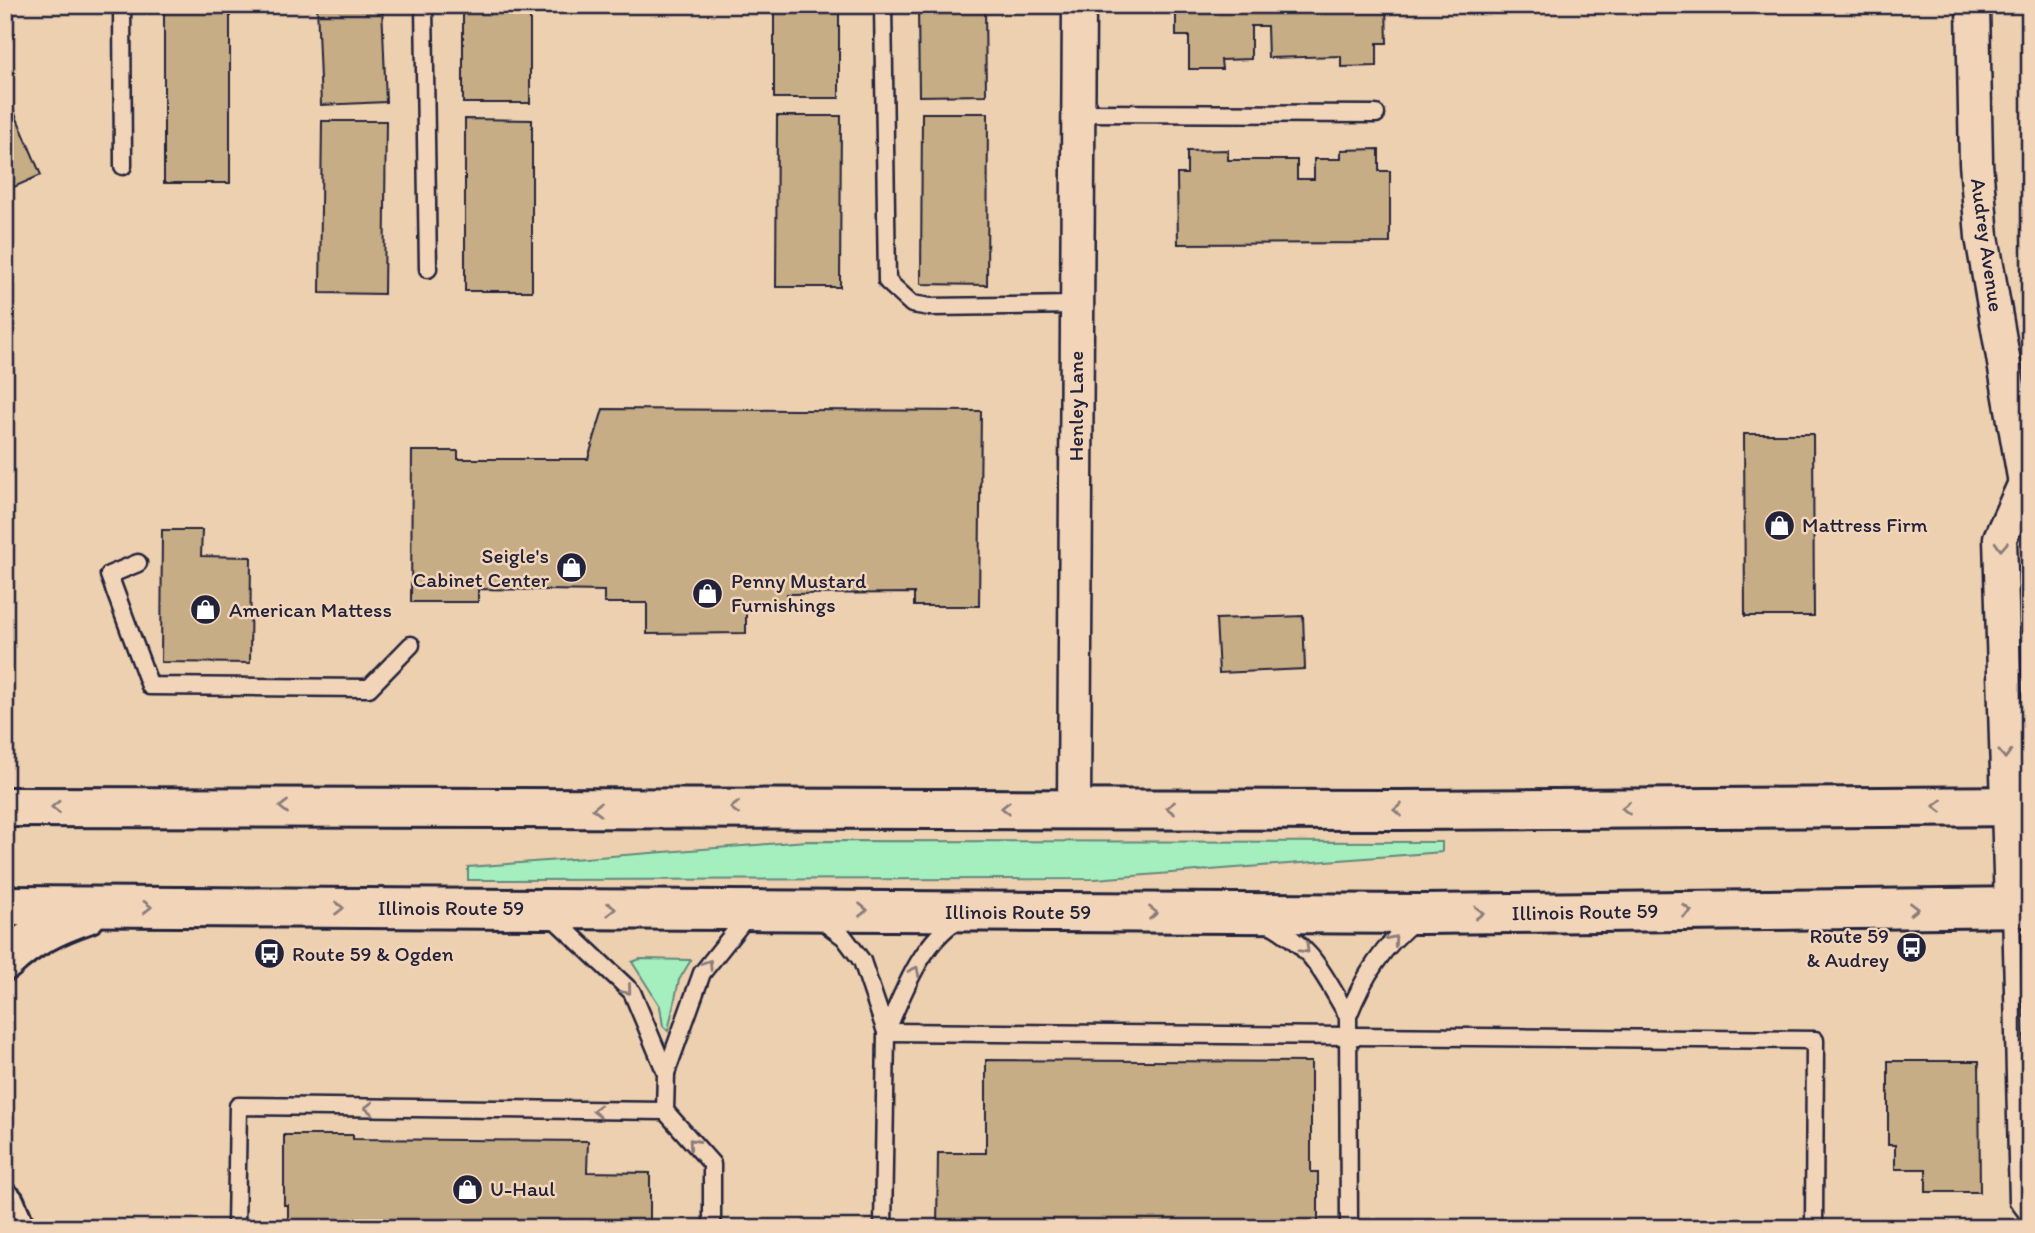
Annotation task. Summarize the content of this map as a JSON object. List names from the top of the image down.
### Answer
{
  "streets": {
    "main road": ["Illinois Route 59"],
    "street": ["Audrey Avenue", "Henley Lane"]
  },
  "crossings": [
    ["Audrey Avenue", "Illinois Route 59"]
  ],
  "places": {
    "shop": [
      "Mattress Firm",
      "Seigle's Cabinet Center",
      "Penny Mustard Furnishings",
      "American Mattess",
      "U-Haul"
    ],
    "bus stop": ["Route 59 & Audrey", "Route 59 & Ogden"]
  }
}
